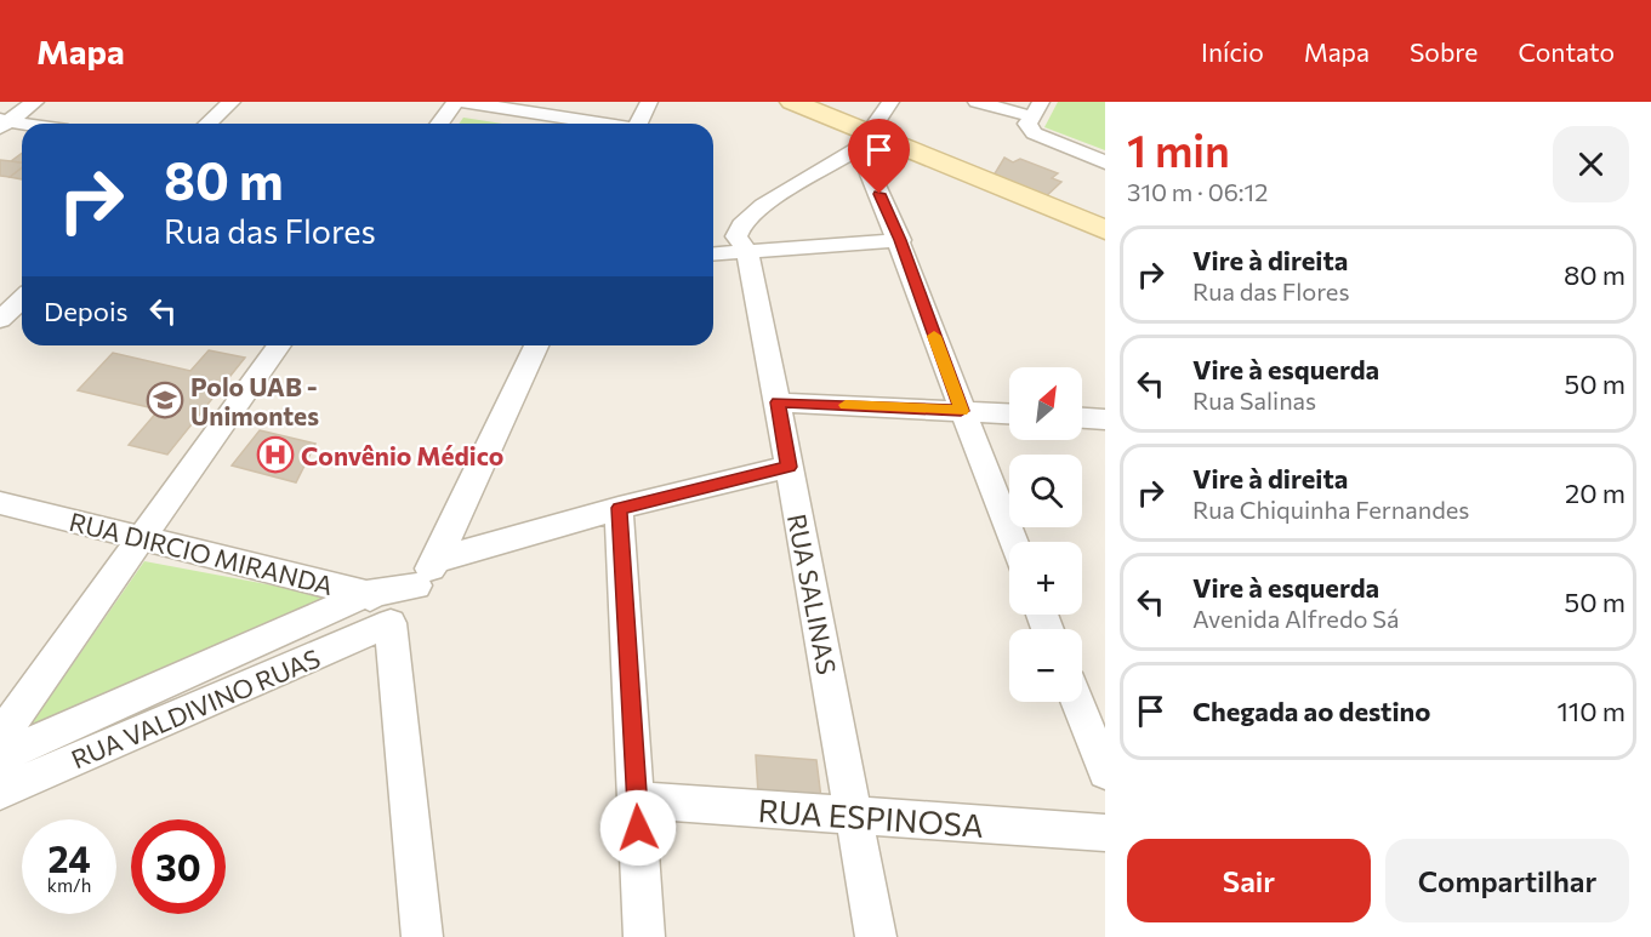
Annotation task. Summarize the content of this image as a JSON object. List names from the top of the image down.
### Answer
{
  "streets": {
    "street": [
      "RUA DIRCIO MIRANDA",
      "RUA SALINAS",
      "RUA VALDIVINO RUAS",
      "RUA ESPINOSA"
    ]
  },
  "crossings": [
    ["RUA DIRCIO MIRANDA", "RUA VALDIVINO RUAS"],
    ["RUA SALINAS", "RUA ESPINOSA"]
  ],
  "places": {
    "school or university": ["Polo UAB - Unimontes"],
    "hospital": ["Convênio Médico"]
  },
  "north": "top right",
  "page": {
    "header": "Mapa",
    "nav": [
      "Início",
      "Mapa",
      "Sobre",
      "Contato"
    ],
    "heading": ["1 min", "310 m · 06:12"],
    "turn": ["80 m", "Rua das Flores"],
    "list": [
      {
        "name": "Vire à direita",
        "note": "Rua das Flores",
        "value": "80 m"
      },
      {
        "name": "Vire à esquerda",
        "note": "Rua Salinas",
        "value": "50 m"
      },
      {
        "name": "Vire à direita",
        "note": "Rua Chiquinha Fernandes",
        "value": "20 m"
      },
      {
        "name": "Vire à esquerda",
        "note": "Avenida Alfredo Sá",
        "value": "50 m"
      },
      {
        "name": "Chegada ao destino",
        "value": "110 m"
      }
    ],
    "then": "Depois",
    "map_buttons": ["+", "−"],
    "speed": "24 km/h",
    "limit": "30",
    "buttons": ["Sair", "Compartilhar"]
  }
}
